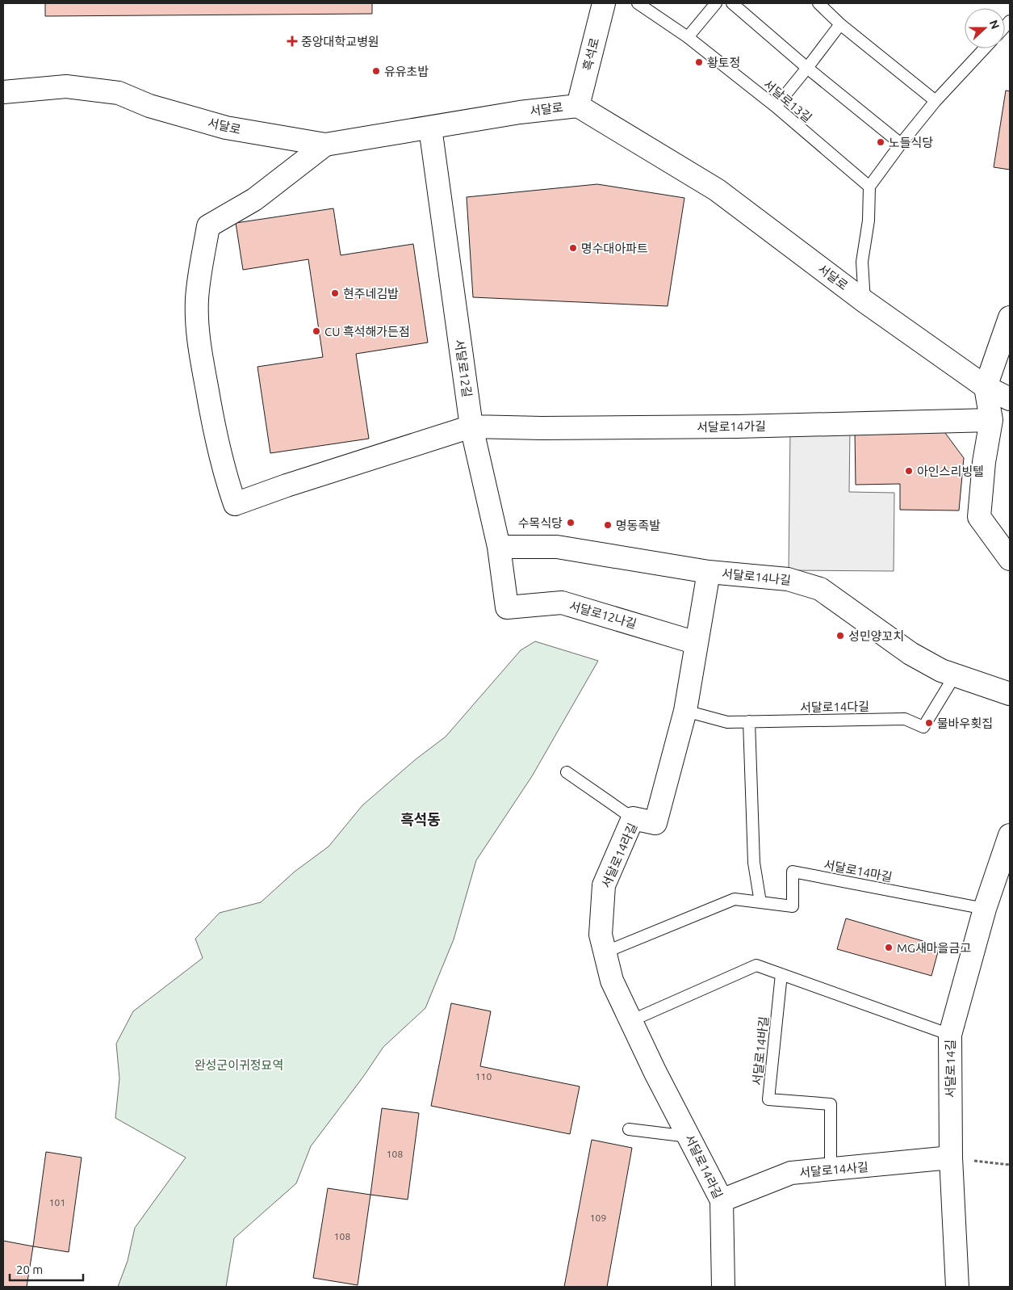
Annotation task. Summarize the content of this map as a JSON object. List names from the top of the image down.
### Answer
{
  "streets": {
    "street": [
      "흑석로",
      "서달로",
      "서달로12길",
      "서달로14가길",
      "서달로14나길",
      "서달로12나길",
      "서달로14라길",
      "서달로14길",
      "서달로14사길"
    ],
    "lane": [
      "서달로13길",
      "서달로14다길",
      "서달로14마길",
      "서달로14바길"
    ]
  },
  "crossings": [
    ["흑석로", "서달로"],
    ["서달로", "서달로12길"],
    ["서달로", "서달로14가길"],
    ["서달로12길", "서달로14가길"],
    ["서달로12길", "서달로14나길"],
    ["서달로12길", "서달로12나길"],
    ["서달로14나길", "서달로14다길"],
    ["서달로14나길", "서달로14라길"],
    ["서달로12나길", "서달로14라길"],
    ["서달로14다길", "서달로14라길"],
    ["서달로14라길", "서달로14마길"],
    ["서달로14라길", "서달로14사길"],
    ["서달로14마길", "서달로14길"],
    ["서달로14바길", "서달로14사길"],
    ["서달로14길", "서달로14사길"]
  ],
  "districts": ["흑석동"],
  "parks": ["완성군이귀정묘역"],
  "places": {
    "health": ["중앙대학교병원"],
    "other": [
      "황토정",
      "유유초밥",
      "노들식당",
      "명수대아파트",
      "현주네김밥",
      "CU 흑석해가든점",
      "아인스리빙텔",
      "수목식당",
      "명동족발",
      "성민양꼬치",
      "물바우횟집",
      "MG새마을금고"
    ]
  },
  "house_numbers": [
    "110",
    "108",
    "101",
    "109",
    "108"
  ],
  "scale_bar": "20 m",
  "north": "right"
}
